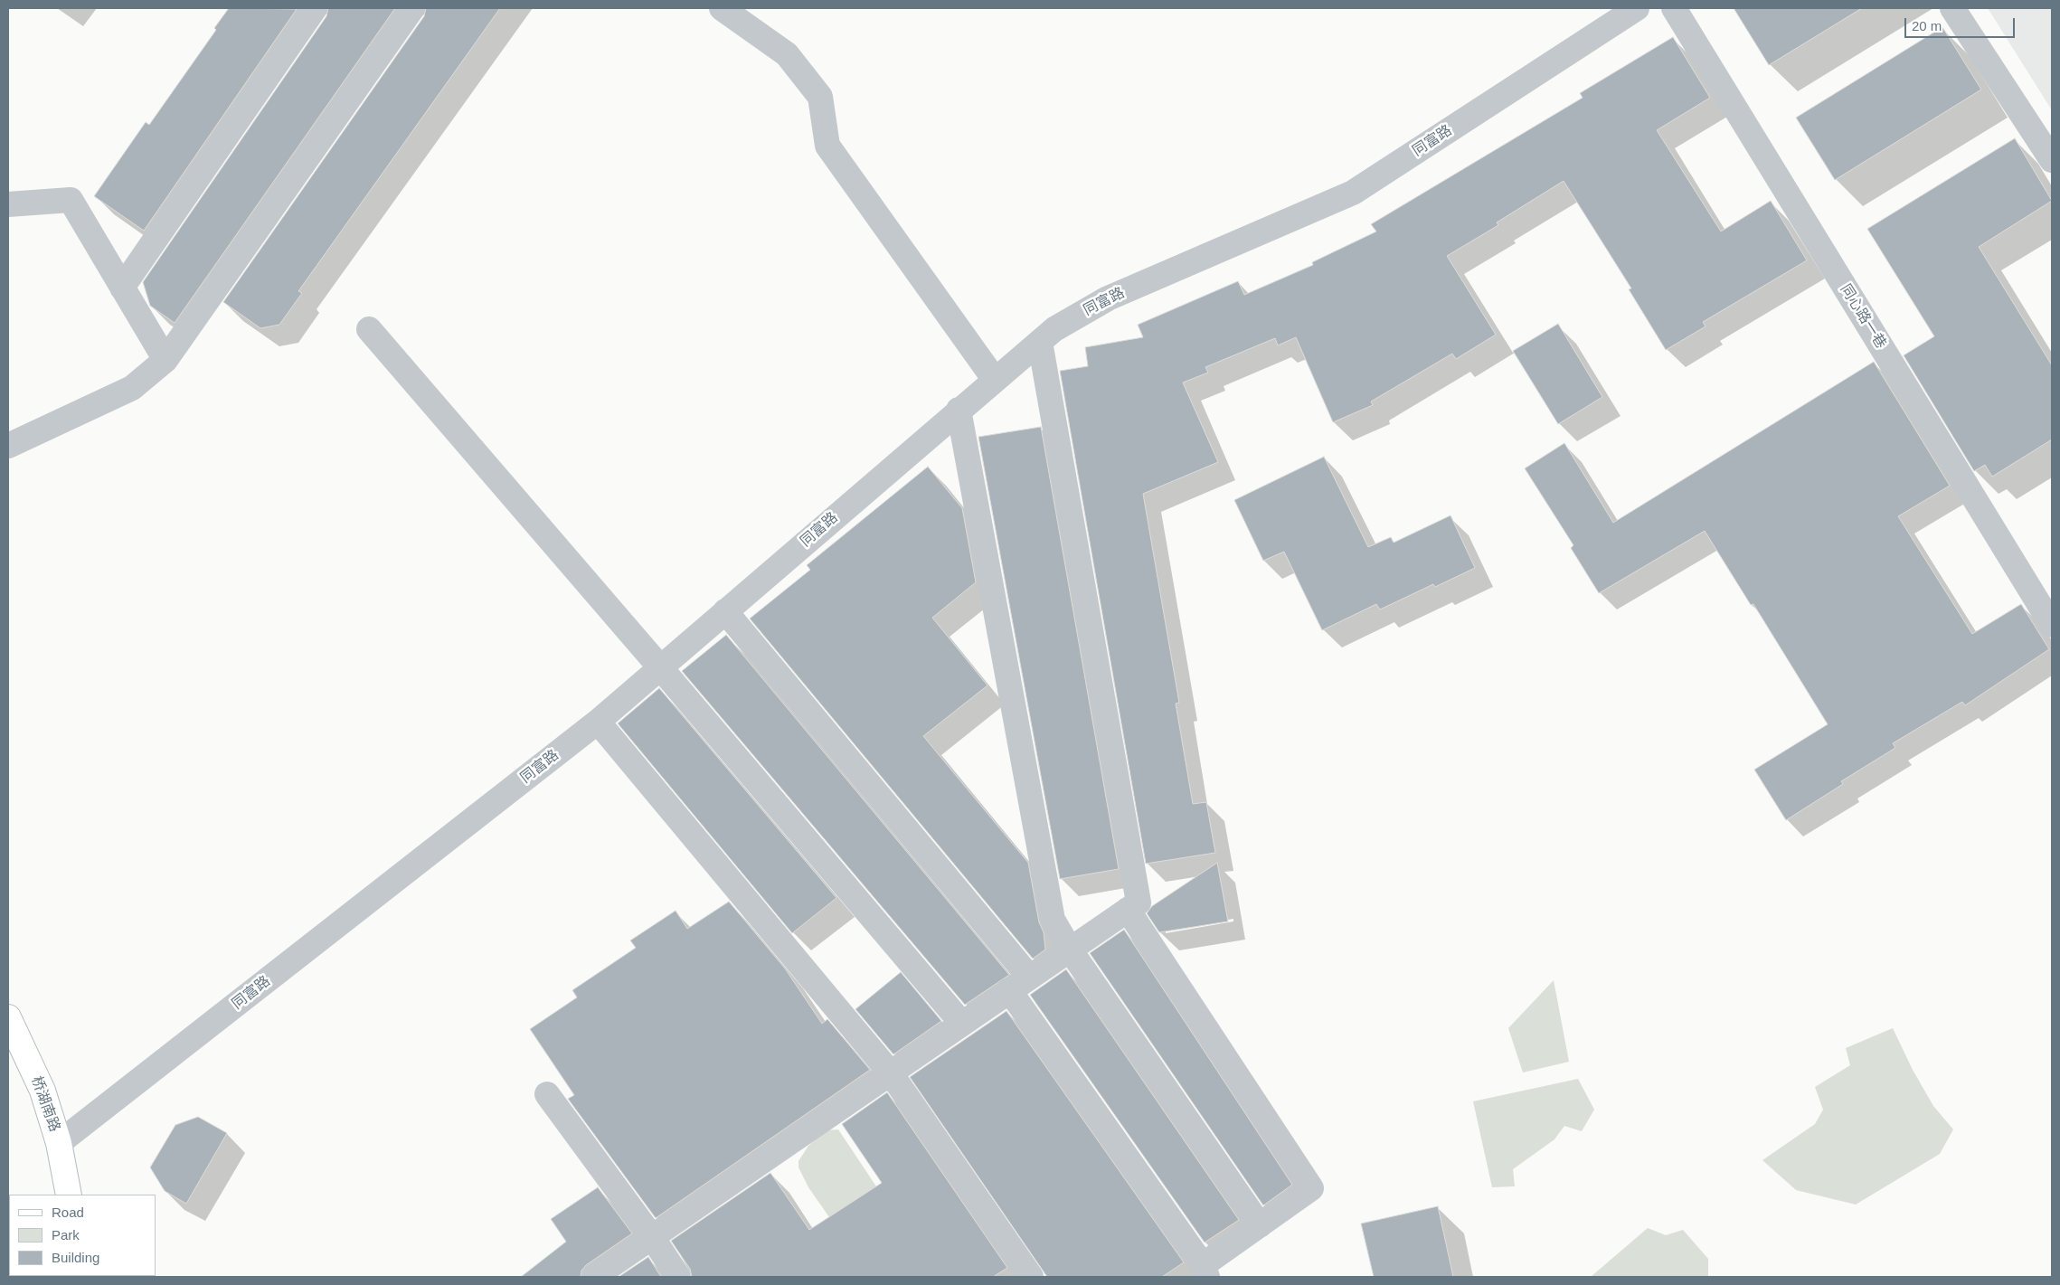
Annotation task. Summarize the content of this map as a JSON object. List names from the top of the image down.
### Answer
{
  "streets": {
    "main road": ["桥湖南路"],
    "street": ["同富路", "同心路一巷"]
  },
  "crossings": [
    ["同富路", "桥湖南路"]
  ],
  "legend": ["Road", "Park", "Building"],
  "scale_bar": "20 m"
}
